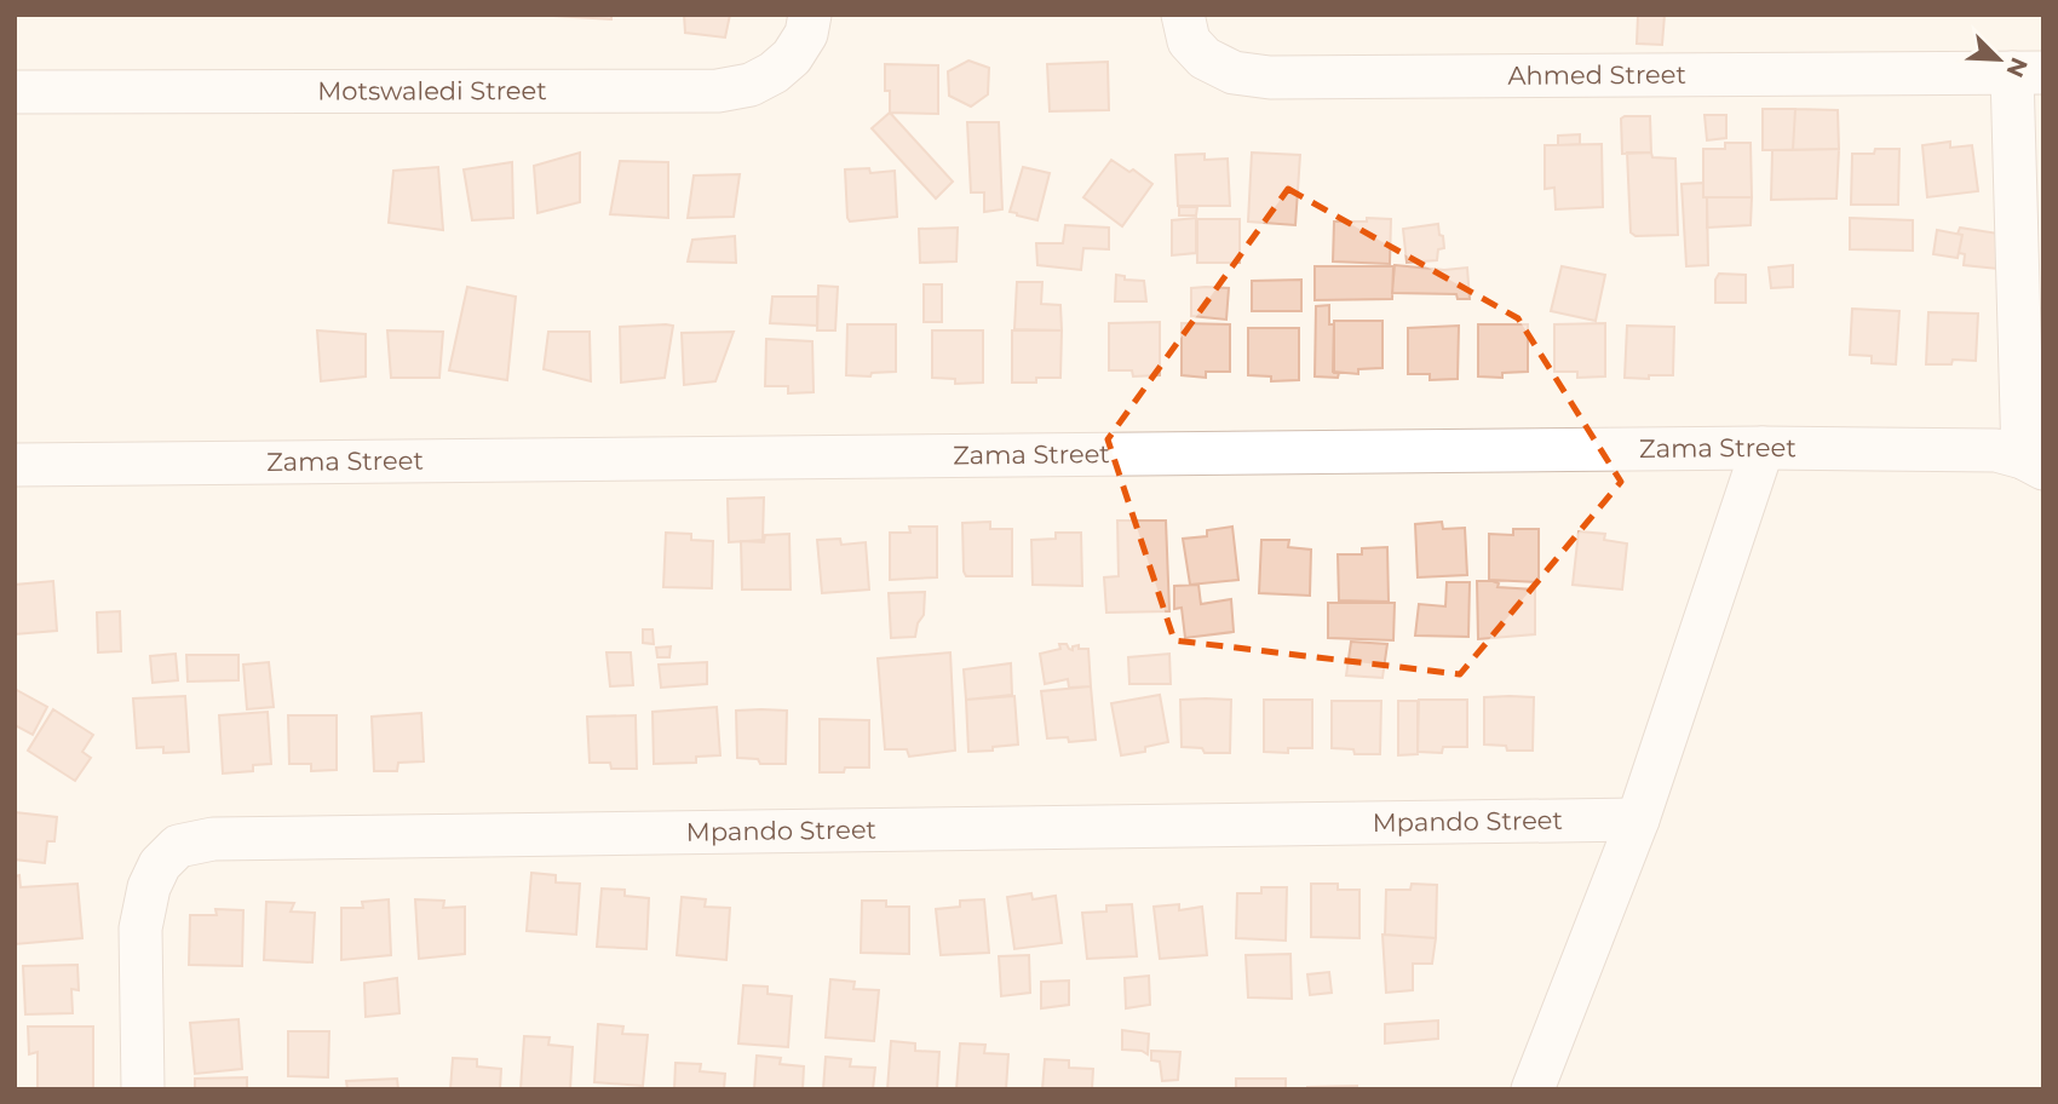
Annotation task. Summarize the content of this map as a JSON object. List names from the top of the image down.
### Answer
{
  "streets": {
    "street": [
      "Ahmed Street",
      "Motswaledi Street",
      "Zama Street",
      "Mpando Street"
    ]
  },
  "north": "bottom right"
}
